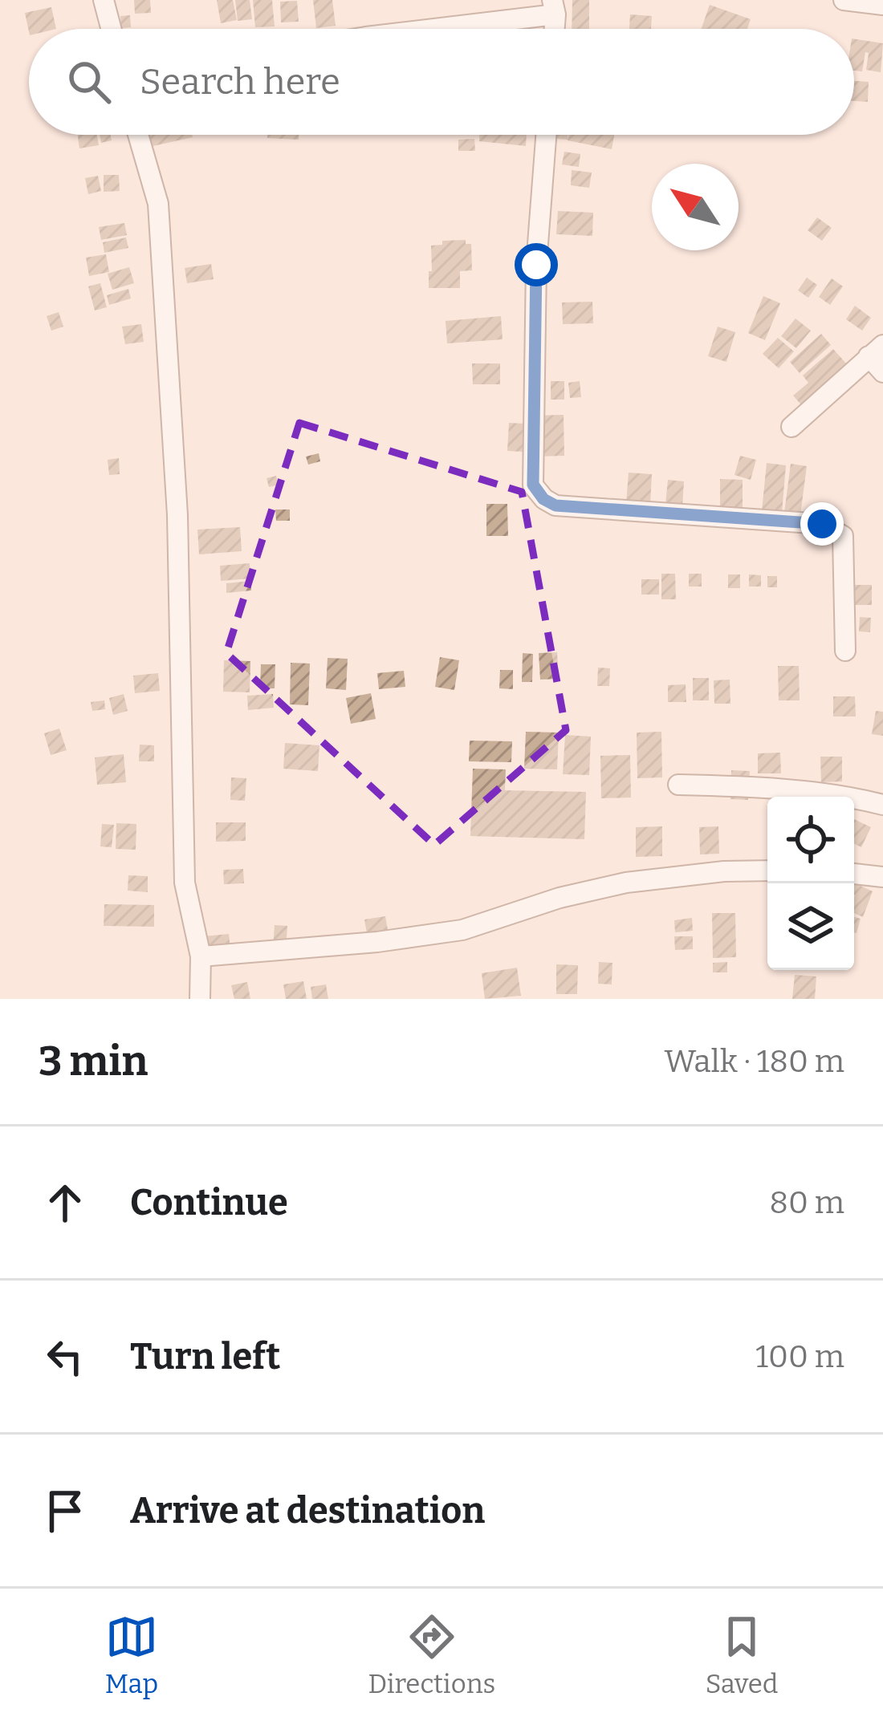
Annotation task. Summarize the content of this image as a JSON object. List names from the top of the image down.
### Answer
{
  "north": "top left",
  "page": {
    "search": "Search here",
    "heading": ["3 min", "Walk · 180 m"],
    "list": [
      ["Continue", "80 m"],
      ["Turn left", "100 m"],
      "Arrive at destination"
    ],
    "nav": ["Map", "Directions", "Saved"]
  }
}
